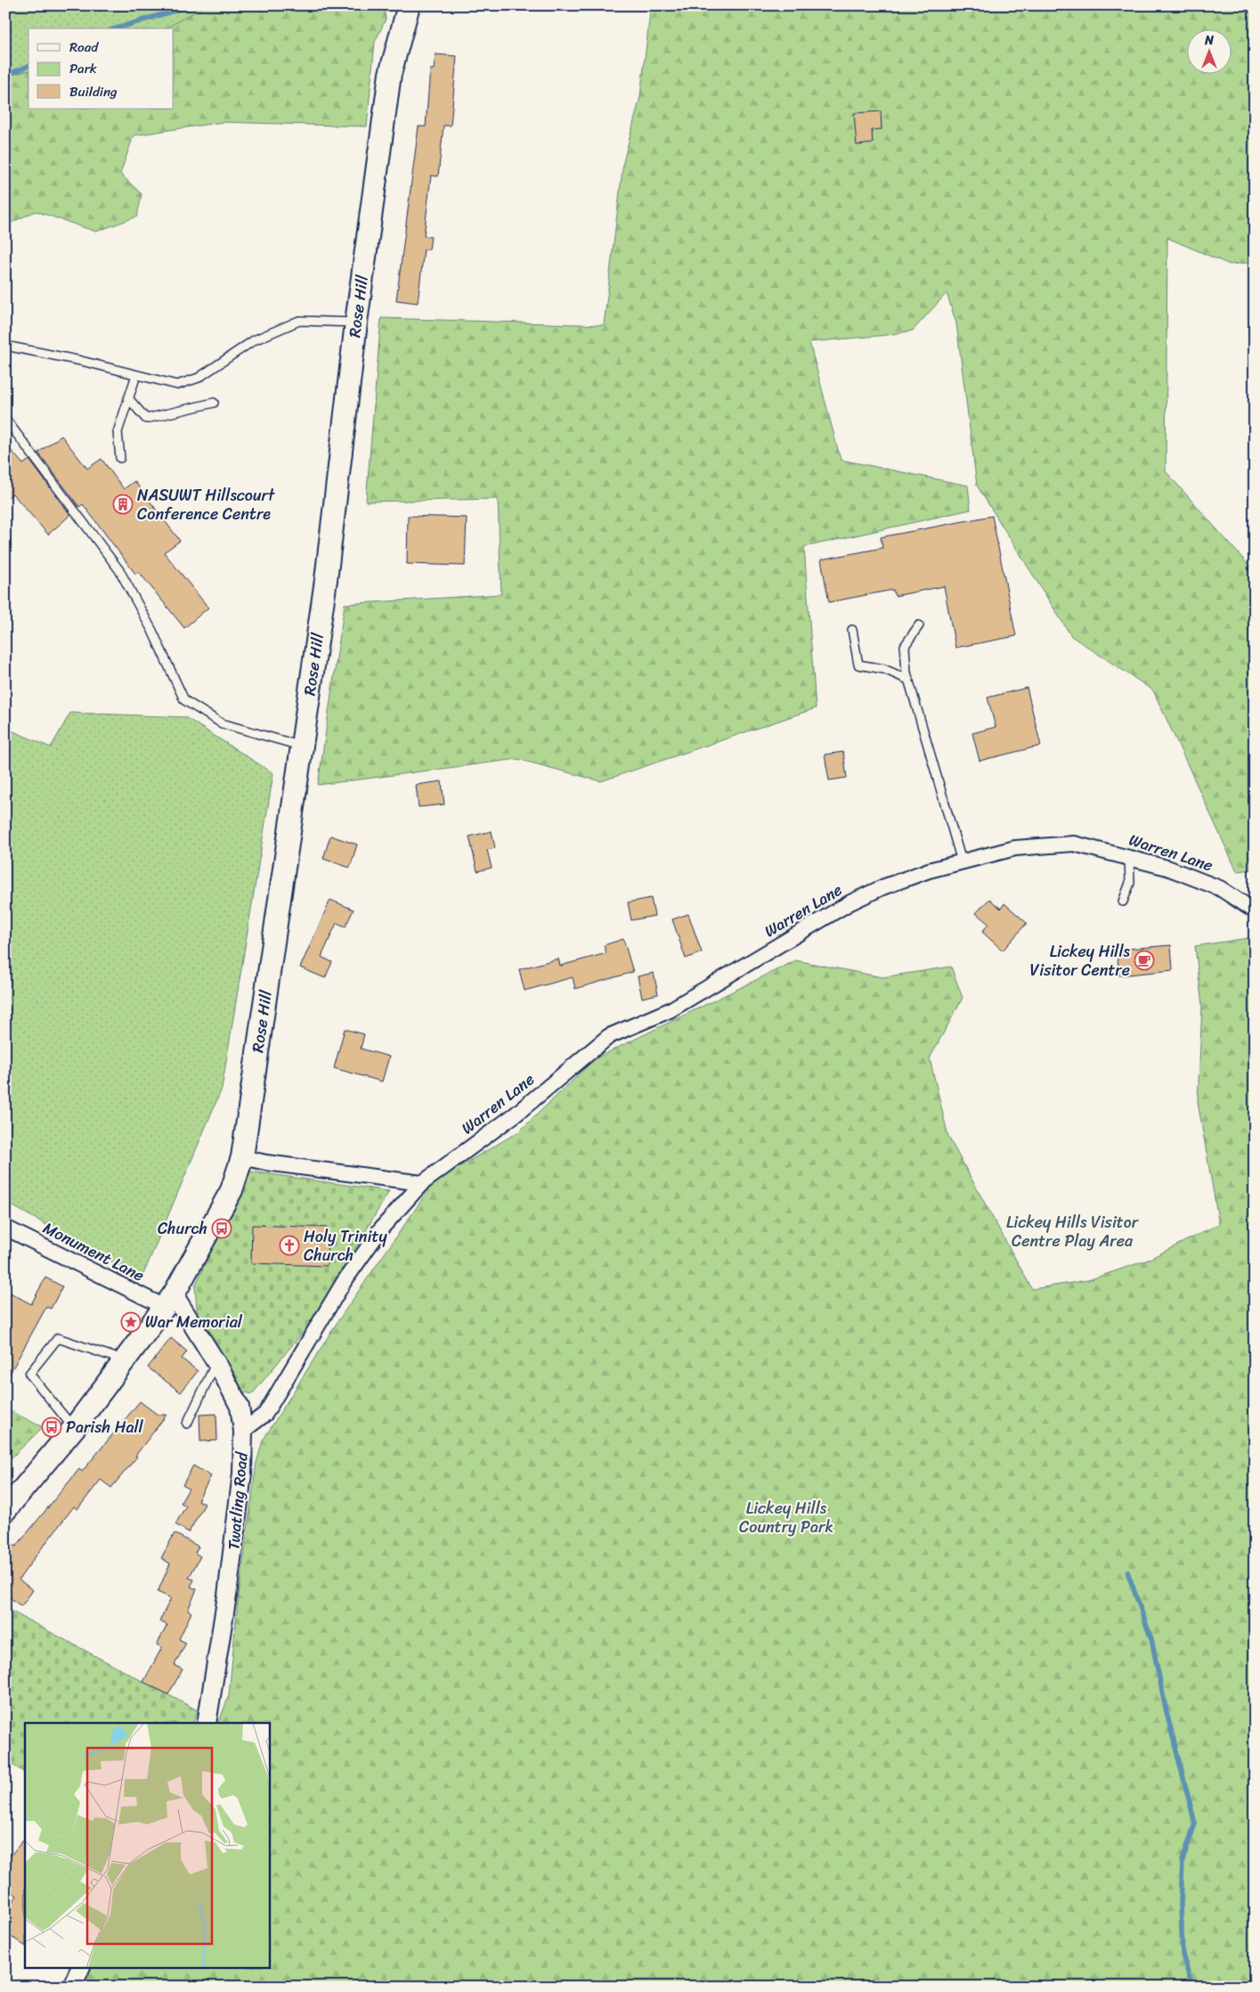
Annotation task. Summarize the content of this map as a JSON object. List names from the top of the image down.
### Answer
{
  "streets": {
    "main road": ["Rose Hill"],
    "street": ["Warren Lane", "Monument Lane", "Twatling Road"]
  },
  "crossings": [
    ["Rose Hill", "Monument Lane"],
    ["Rose Hill", "Twatling Road"],
    ["Warren Lane", "Twatling Road"],
    ["Monument Lane", "Twatling Road"]
  ],
  "parks": ["Lickey Hills Visitor Centre Play Area", "Lickey Hills Country Park"],
  "places": {
    "building": ["NASUWT Hillscourt Conference Centre"],
    "cafe": ["Lickey Hills Visitor Centre"],
    "bus stop": ["Church", "Parish Hall"],
    "church": ["Holy Trinity Church"],
    "place": ["War Memorial"]
  },
  "legend": ["Road", "Park", "Building"],
  "north": "top"
}
